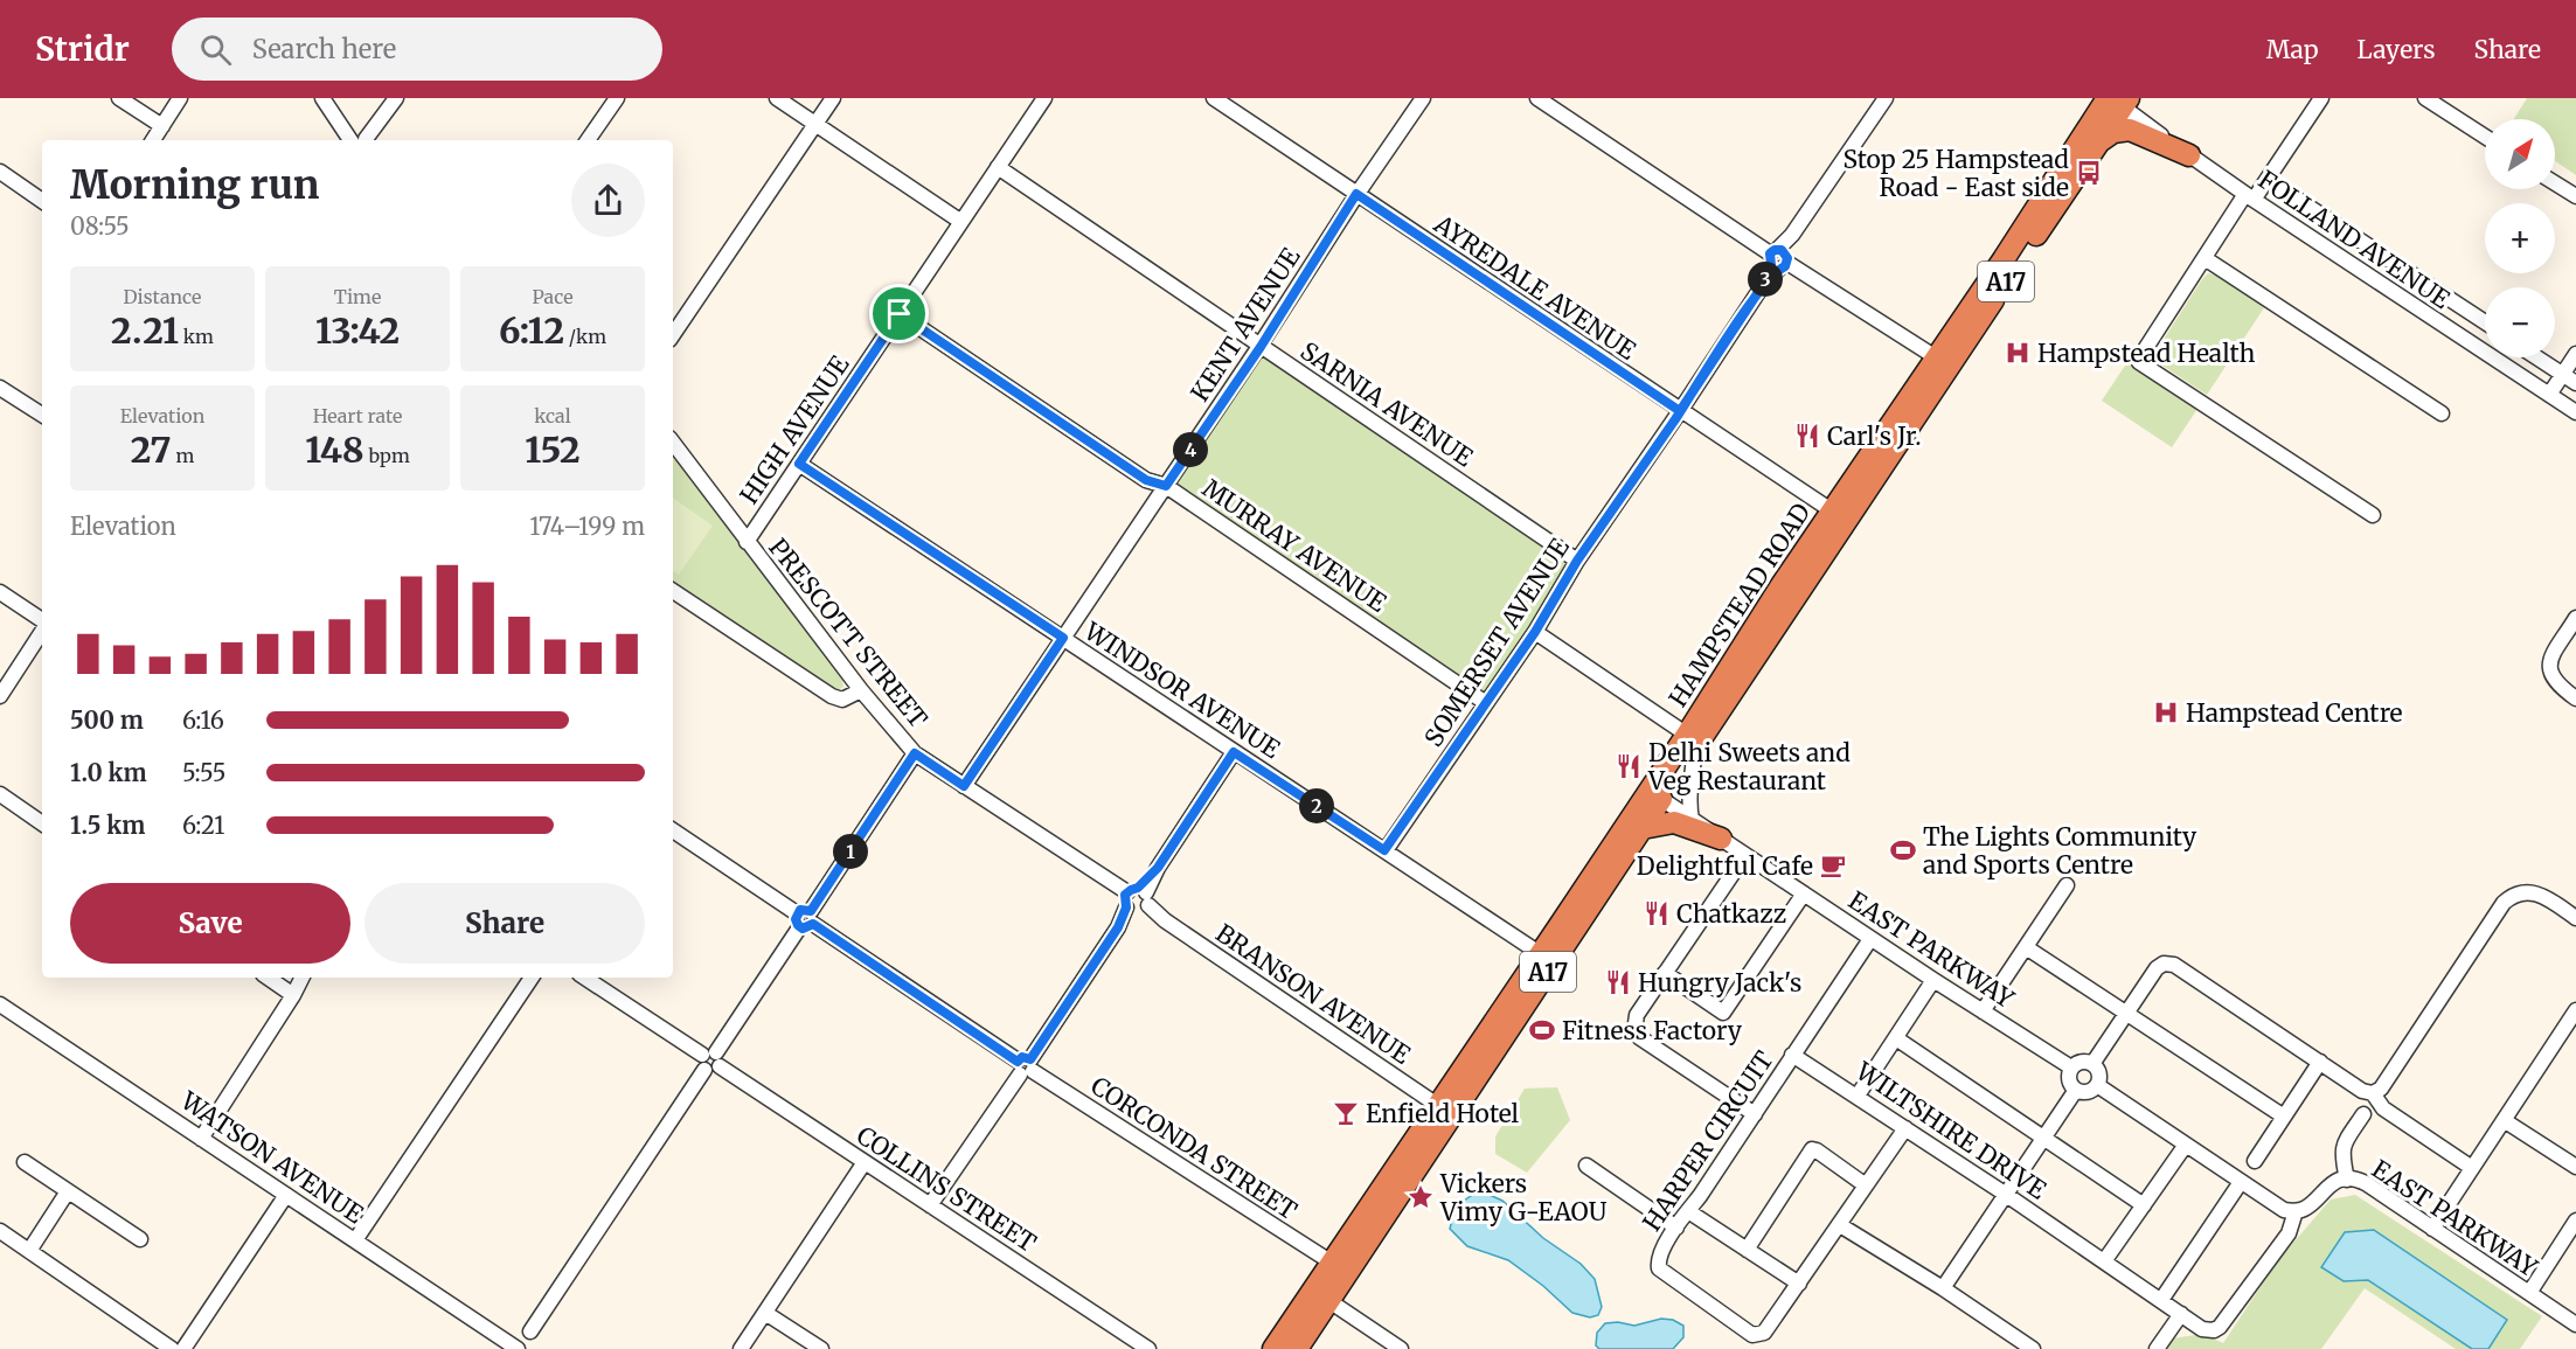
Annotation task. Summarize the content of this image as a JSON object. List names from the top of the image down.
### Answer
{
  "streets": {
    "highway": ["A17", "HAMPSTEAD ROAD"],
    "street": [
      "FOLLAND AVENUE",
      "AYREDALE AVENUE",
      "KENT AVENUE",
      "SARNIA AVENUE",
      "HIGH AVENUE",
      "MURRAY AVENUE",
      "PRESCOTT STREET",
      "SOMERSET AVENUE",
      "WINDSOR AVENUE",
      "EAST PARKWAY",
      "BRANSON AVENUE",
      "WILTSHIRE DRIVE",
      "HARPER CIRCUIT",
      "CORCONDA STREET",
      "WATSON AVENUE",
      "COLLINS STREET"
    ]
  },
  "crossings": [
    ["FOLLAND AVENUE", "HAMPSTEAD ROAD"],
    ["AYREDALE AVENUE", "KENT AVENUE"],
    ["AYREDALE AVENUE", "HAMPSTEAD ROAD"],
    ["AYREDALE AVENUE", "SOMERSET AVENUE"],
    ["KENT AVENUE", "SARNIA AVENUE"],
    ["KENT AVENUE", "MURRAY AVENUE"],
    ["KENT AVENUE", "WINDSOR AVENUE"],
    ["KENT AVENUE", "BRANSON AVENUE"],
    ["SARNIA AVENUE", "HIGH AVENUE"],
    ["SARNIA AVENUE", "SOMERSET AVENUE"],
    ["HIGH AVENUE", "MURRAY AVENUE"],
    ["HIGH AVENUE", "PRESCOTT STREET"],
    ["HIGH AVENUE", "WINDSOR AVENUE"],
    ["MURRAY AVENUE", "SOMERSET AVENUE"],
    ["HAMPSTEAD ROAD", "WINDSOR AVENUE"],
    ["HAMPSTEAD ROAD", "EAST PARKWAY"],
    ["HAMPSTEAD ROAD", "BRANSON AVENUE"],
    ["HAMPSTEAD ROAD", "CORCONDA STREET"],
    ["PRESCOTT STREET", "BRANSON AVENUE"],
    ["SOMERSET AVENUE", "WINDSOR AVENUE"],
    ["EAST PARKWAY", "WILTSHIRE DRIVE"],
    ["EAST PARKWAY", "HARPER CIRCUIT"],
    ["WILTSHIRE DRIVE", "HARPER CIRCUIT"]
  ],
  "places": {
    "bus stop": ["Stop 25 Hampstead Road - East side"],
    "hospital": ["Hampstead Health", "Hampstead Centre"],
    "restaurant": [
      "Carl's Jr.",
      "Delhi Sweets and Veg Restaurant",
      "Chatkazz",
      "Hungry Jack's"
    ],
    "sports": ["The Lights Community and Sports Centre", "Fitness Factory"],
    "cafe": ["Delightful Cafe"],
    "bar": ["Enfield Hotel"],
    "place": ["Vickers Vimy G-EAOU"]
  },
  "north": "top right",
  "page": {
    "header": "Stridr",
    "search": "Search here",
    "nav": ["Map", "Layers", "Share"],
    "map_buttons": ["+", "−"],
    "heading": ["Morning run", "08:55"],
    "stats": [
      ["Distance", "2.21 km"],
      ["Time", "13:42"],
      ["Pace", "6:12 /km"],
      ["Elevation", "27 m"],
      ["Heart rate", "148 bpm"],
      ["kcal", "152"]
    ],
    "pins": [
      "3",
      "4",
      "2",
      "1"
    ],
    "chart": ["Elevation", "174–199 m"],
    "list": [
      {
        "name": "500 m",
        "note": "6:16"
      },
      {
        "name": "1.0 km",
        "note": "5:55"
      },
      {
        "name": "1.5 km",
        "note": "6:21"
      }
    ],
    "buttons": ["Save", "Share"]
  }
}
